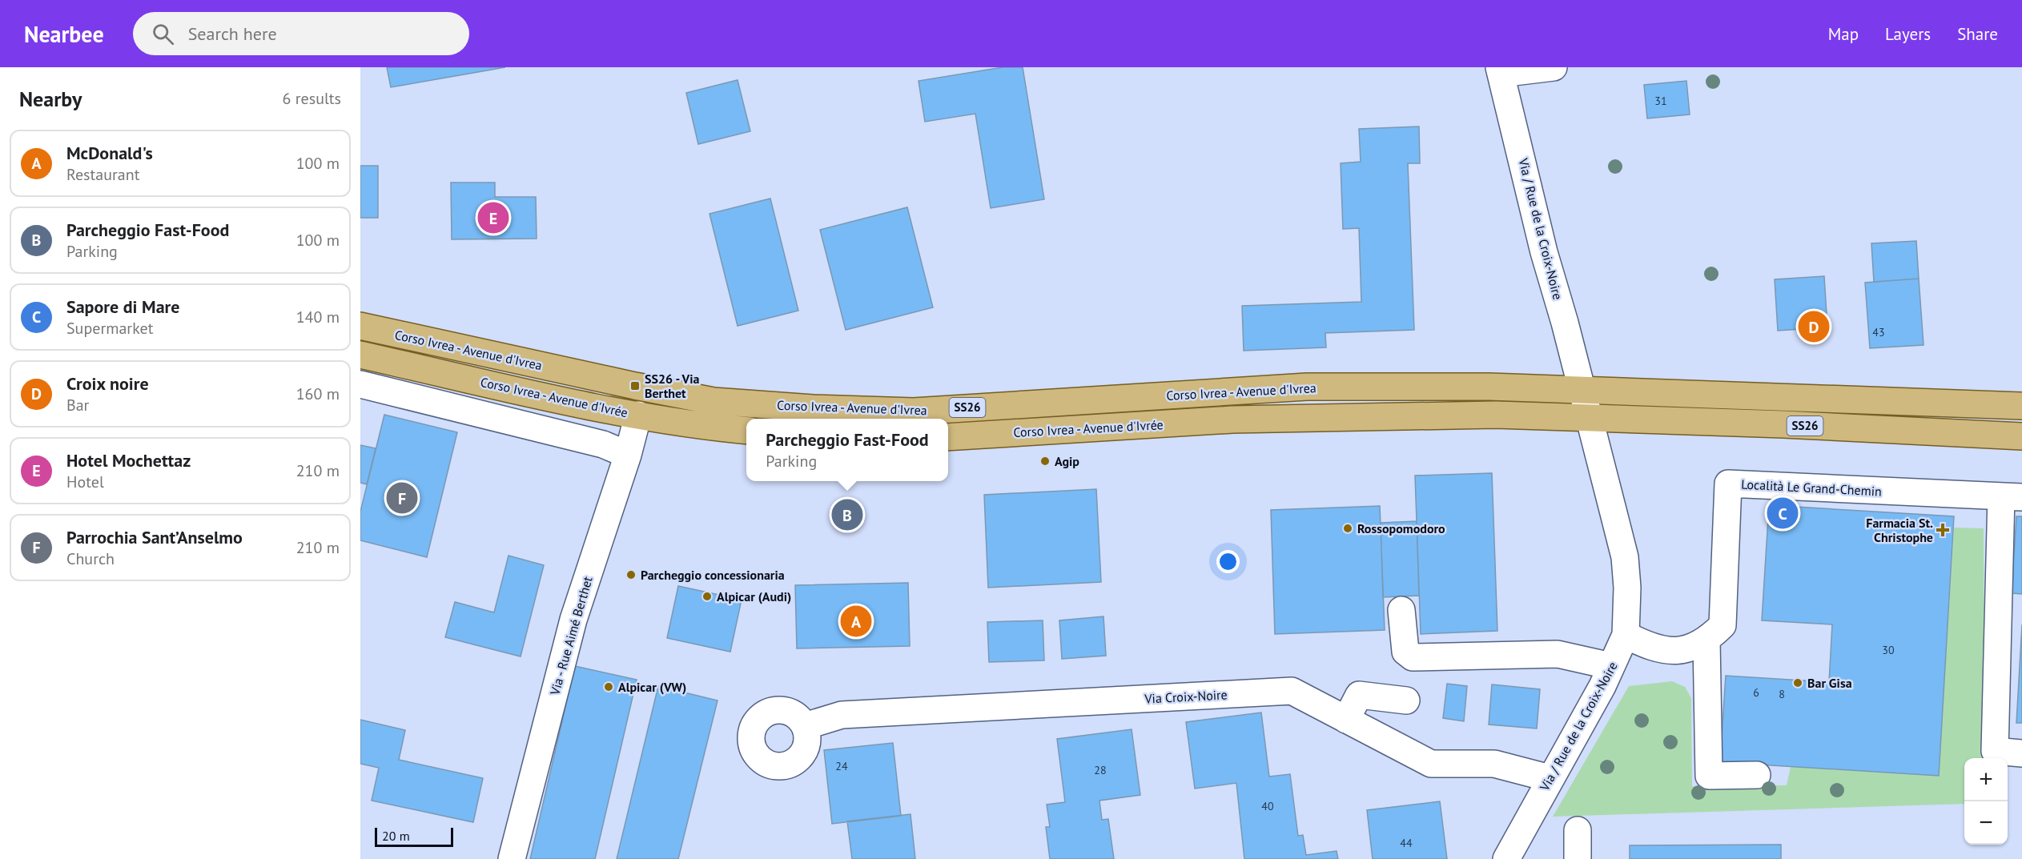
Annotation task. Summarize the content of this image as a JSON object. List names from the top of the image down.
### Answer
{
  "streets": {
    "main road": ["Corso Ivrea - Avenue d'Ivrea", "Corso Ivrea - Avenue d'Ivrée", "SS26"],
    "street": [
      "Via / Rue de la Croix-Noire",
      "Località Le Grand-Chemin",
      "Via - Rue Aimé Berthet",
      "Via Croix-Noire"
    ]
  },
  "crossings": [
    ["Via / Rue de la Croix-Noire", "Corso Ivrea - Avenue d'Ivrea"],
    ["Via / Rue de la Croix-Noire", "Corso Ivrea - Avenue d'Ivrée"],
    ["Via / Rue de la Croix-Noire", "SS26"],
    ["Via / Rue de la Croix-Noire", "Località Le Grand-Chemin"],
    ["Via / Rue de la Croix-Noire", "Via Croix-Noire"],
    ["Corso Ivrea - Avenue d'Ivrea", "SS26"],
    ["Corso Ivrea - Avenue d'Ivrée", "SS26"],
    ["Corso Ivrea - Avenue d'Ivrée", "Via - Rue Aimé Berthet"]
  ],
  "places": {
    "transit": ["SS26 - Via Berthet"],
    "other": [
      "Agip",
      "Rossopomodoro",
      "Parcheggio concessionaria",
      "Alpicar (Audi)",
      "Bar Gisa",
      "Alpicar (VW)"
    ],
    "health": ["Farmacia St. Christophe"]
  },
  "house_numbers": [
    "31",
    "43",
    "30",
    "6",
    "8",
    "24",
    "28",
    "40",
    "44"
  ],
  "scale_bar": "20 m",
  "page": {
    "header": "Nearbee",
    "search": "Search here",
    "nav": ["Map", "Layers", "Share"],
    "heading": ["Nearby", "6 results"],
    "list": [
      {
        "mark": "A",
        "name": "McDonald's",
        "note": "Restaurant",
        "value": "100 m"
      },
      {
        "mark": "B",
        "name": "Parcheggio Fast-Food",
        "note": "Parking",
        "value": "100 m"
      },
      {
        "mark": "C",
        "name": "Sapore di Mare",
        "note": "Supermarket",
        "value": "140 m"
      },
      {
        "mark": "D",
        "name": "Croix noire",
        "note": "Bar",
        "value": "160 m"
      },
      {
        "mark": "E",
        "name": "Hotel Mochettaz",
        "note": "Hotel",
        "value": "210 m"
      },
      {
        "mark": "F",
        "name": "Parrochia Sant’Anselmo",
        "note": "Church",
        "value": "210 m"
      }
    ],
    "pins": [
      "E",
      "D",
      "F",
      "C",
      "B",
      "A"
    ],
    "popup": ["Parcheggio Fast-Food", "Parking"],
    "map_buttons": ["+", "−"],
    "scale": "20 m"
  }
}
